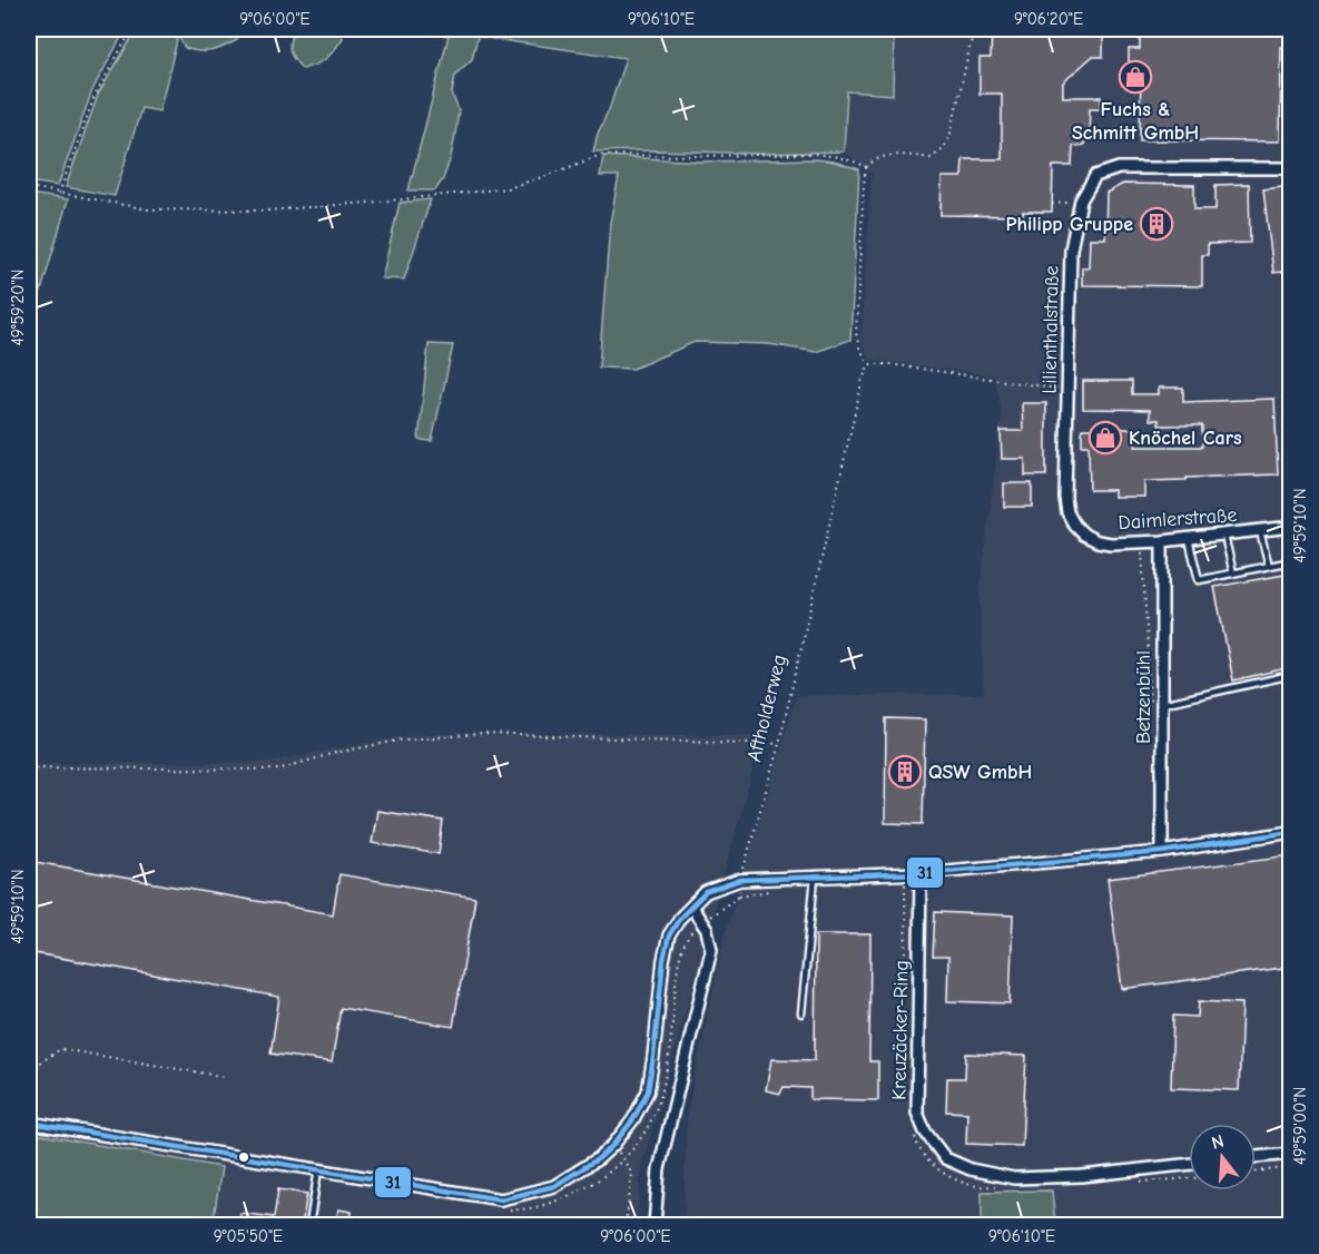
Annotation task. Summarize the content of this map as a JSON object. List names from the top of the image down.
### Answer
{
  "streets": {
    "street": [
      "Lilienthalstraße",
      "Daimlerstraße",
      "Betzenbühl",
      "Kreuzäcker-Ring"
    ],
    "path": ["Aftholderweg"]
  },
  "crossings": [
    ["Lilienthalstraße", "Daimlerstraße"],
    ["Daimlerstraße", "Betzenbühl"]
  ],
  "places": {
    "shop": ["Fuchs & Schmitt GmbH", "Knöchel Cars"],
    "building": ["Philipp Gruppe", "QSW GmbH"]
  },
  "lines": ["transit line 31"],
  "north": "top",
  "coordinates": [
    "9°06'00\"E",
    "9°06'10\"E",
    "9°06'20\"E",
    "49°59'20\"N",
    "49°59'10\"N",
    "49°59'00\"N",
    "9°05'50\"E"
  ]
}
